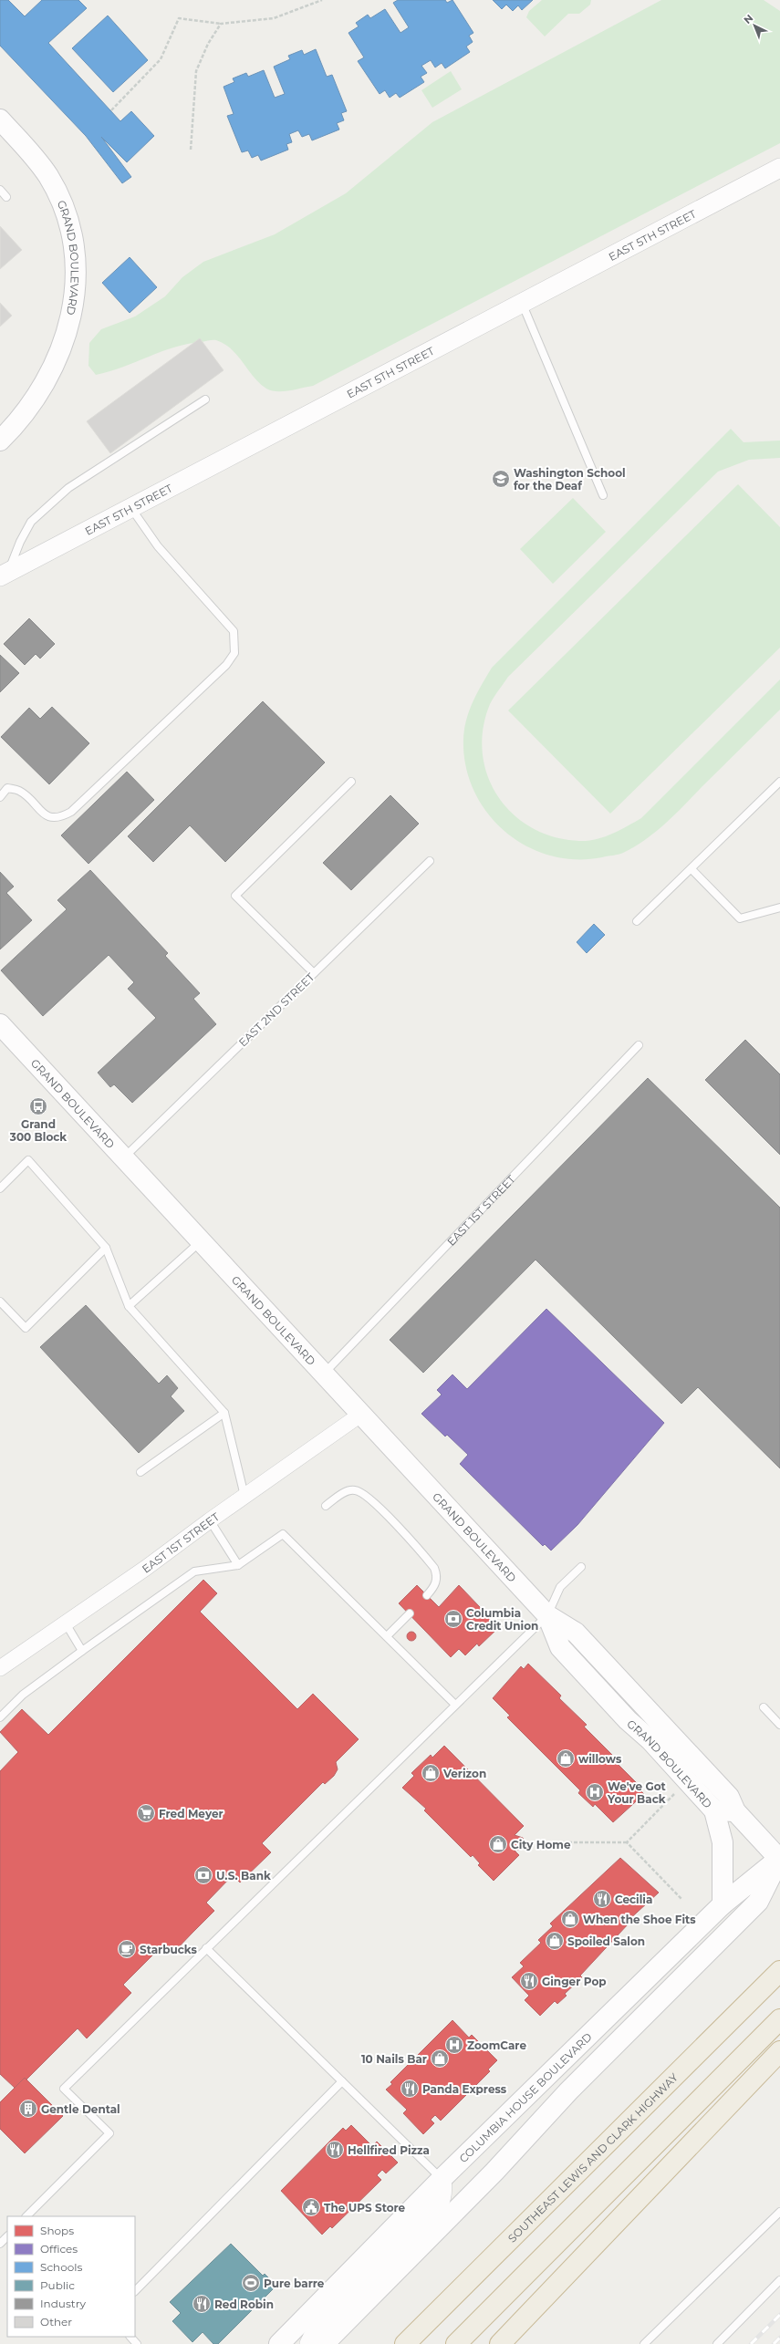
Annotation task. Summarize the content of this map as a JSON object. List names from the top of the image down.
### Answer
{
  "streets": {
    "highway": ["SOUTHEAST LEWIS AND CLARK HIGHWAY"],
    "main road": ["GRAND BOULEVARD", "COLUMBIA HOUSE BOULEVARD"],
    "street": ["EAST 5TH STREET", "EAST 1ST STREET"],
    "lane": ["EAST 2ND STREET"]
  },
  "crossings": [
    ["GRAND BOULEVARD", "EAST 2ND STREET"],
    ["GRAND BOULEVARD", "EAST 1ST STREET"],
    ["GRAND BOULEVARD", "COLUMBIA HOUSE BOULEVARD"]
  ],
  "places": {
    "school or university": ["Washington School for the Deaf"],
    "bus stop": ["Grand 300 Block"],
    "bank": ["Columbia Credit Union", "U.S. Bank"],
    "shop": [
      "willows",
      "Verizon",
      "City Home",
      "When the Shoe Fits",
      "Spoiled Salon",
      "10 Nails Bar"
    ],
    "hospital": ["We've Got Your Back", "ZoomCare"],
    "supermarket": ["Fred Meyer"],
    "restaurant": [
      "Cecilia",
      "Ginger Pop",
      "Panda Express",
      "Hellfired Pizza",
      "Red Robin"
    ],
    "cafe": ["Starbucks"],
    "building": ["Gentle Dental"],
    "public building": ["The UPS Store"],
    "sports": ["Pure barre"]
  },
  "legend": [
    "Shops",
    "Offices",
    "Schools",
    "Public",
    "Industry",
    "Other"
  ],
  "north": "top left"
}
